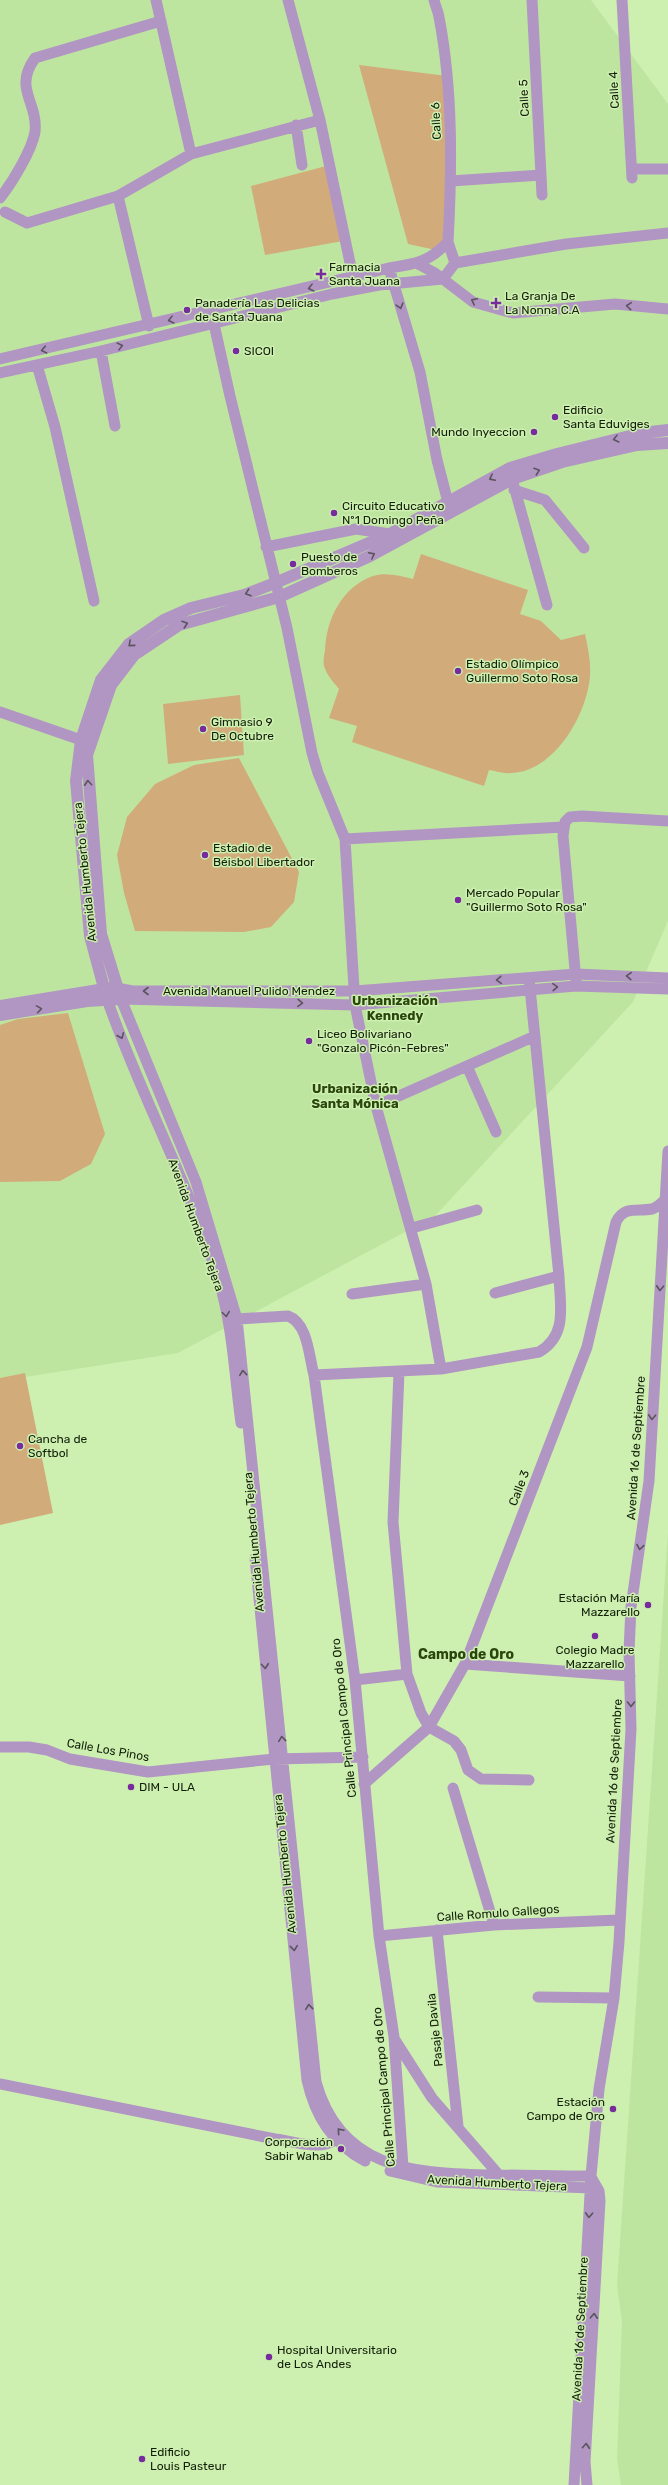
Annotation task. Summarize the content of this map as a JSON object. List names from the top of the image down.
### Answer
{
  "streets": {
    "street": [
      "Calle 4",
      "Calle 5",
      "Calle 6",
      "Avenida Humberto Tejera",
      "Avenida Manuel Pulido Mendez",
      "Avenida 16 de Septiembre",
      "Calle 3",
      "Calle Principal Campo de Oro",
      "Calle Los Pinos",
      "Calle Romulo Gallegos",
      "Pasaje Davila"
    ]
  },
  "crossings": [
    ["Avenida Humberto Tejera", "Avenida Manuel Pulido Mendez"],
    ["Avenida Humberto Tejera", "Avenida 16 de Septiembre"],
    ["Avenida Humberto Tejera", "Calle Principal Campo de Oro"],
    ["Avenida Humberto Tejera", "Calle Los Pinos"],
    ["Avenida 16 de Septiembre", "Calle 3"],
    ["Avenida 16 de Septiembre", "Calle Romulo Gallegos"],
    ["Calle 3", "Calle Principal Campo de Oro"],
    ["Calle Principal Campo de Oro", "Calle Los Pinos"],
    ["Calle Principal Campo de Oro", "Calle Romulo Gallegos"],
    ["Calle Romulo Gallegos", "Pasaje Davila"]
  ],
  "districts": ["Urbanización Kennedy", "Urbanización Santa Mónica", "Campo de Oro"],
  "places": {
    "health": ["Farmacia Santa Juana", "La Granja De La Nonna C.A"],
    "other": [
      "Panadería Las Delicias de Santa Juana",
      "SICOI",
      "Edificio Santa Eduviges",
      "Mundo Inyeccion",
      "Circuito Educativo Nº1 Domingo Peña",
      "Puesto de Bomberos",
      "Estadio Olímpico Guillermo Soto Rosa",
      "Gimnasio 9 De Octubre",
      "Estadio de Béisbol Libertador",
      "Mercado Popular \"Guillermo Soto Rosa\"",
      "Liceo Bolivariano \"Gonzalo Picón-Febres\"",
      "Cancha de Softbol",
      "Estación María Mazzarello",
      "Colegio Madre Mazzarello",
      "DIM - ULA",
      "Estación Campo de Oro",
      "Corporación Sabir Wahab",
      "Hospital Universitario de Los Andes",
      "Edificio Louis Pasteur"
    ]
  }
}
